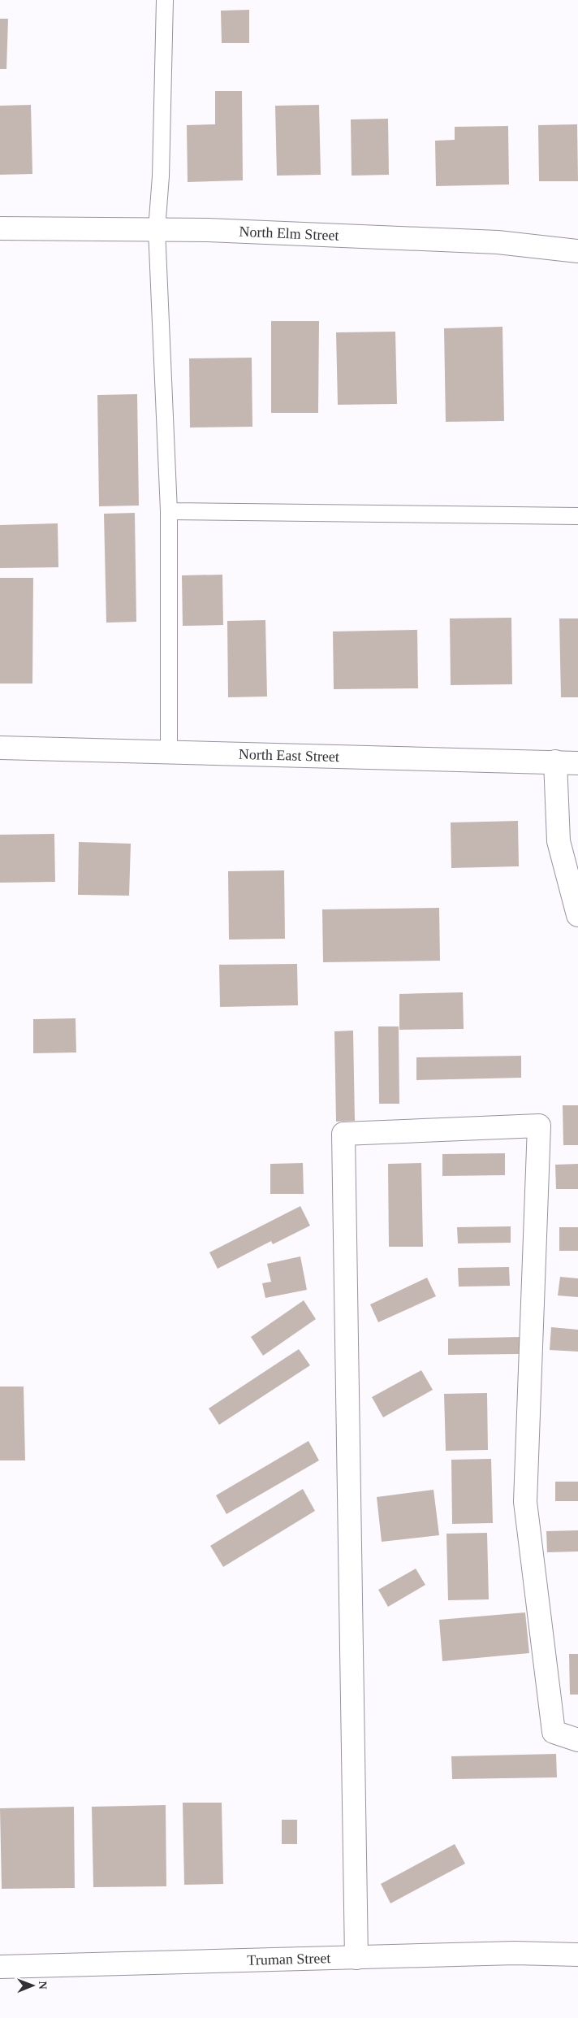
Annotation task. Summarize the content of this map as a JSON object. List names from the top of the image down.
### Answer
{
  "streets": {
    "street": ["North Elm Street", "North East Street", "Truman Street"]
  },
  "north": "right"
}
